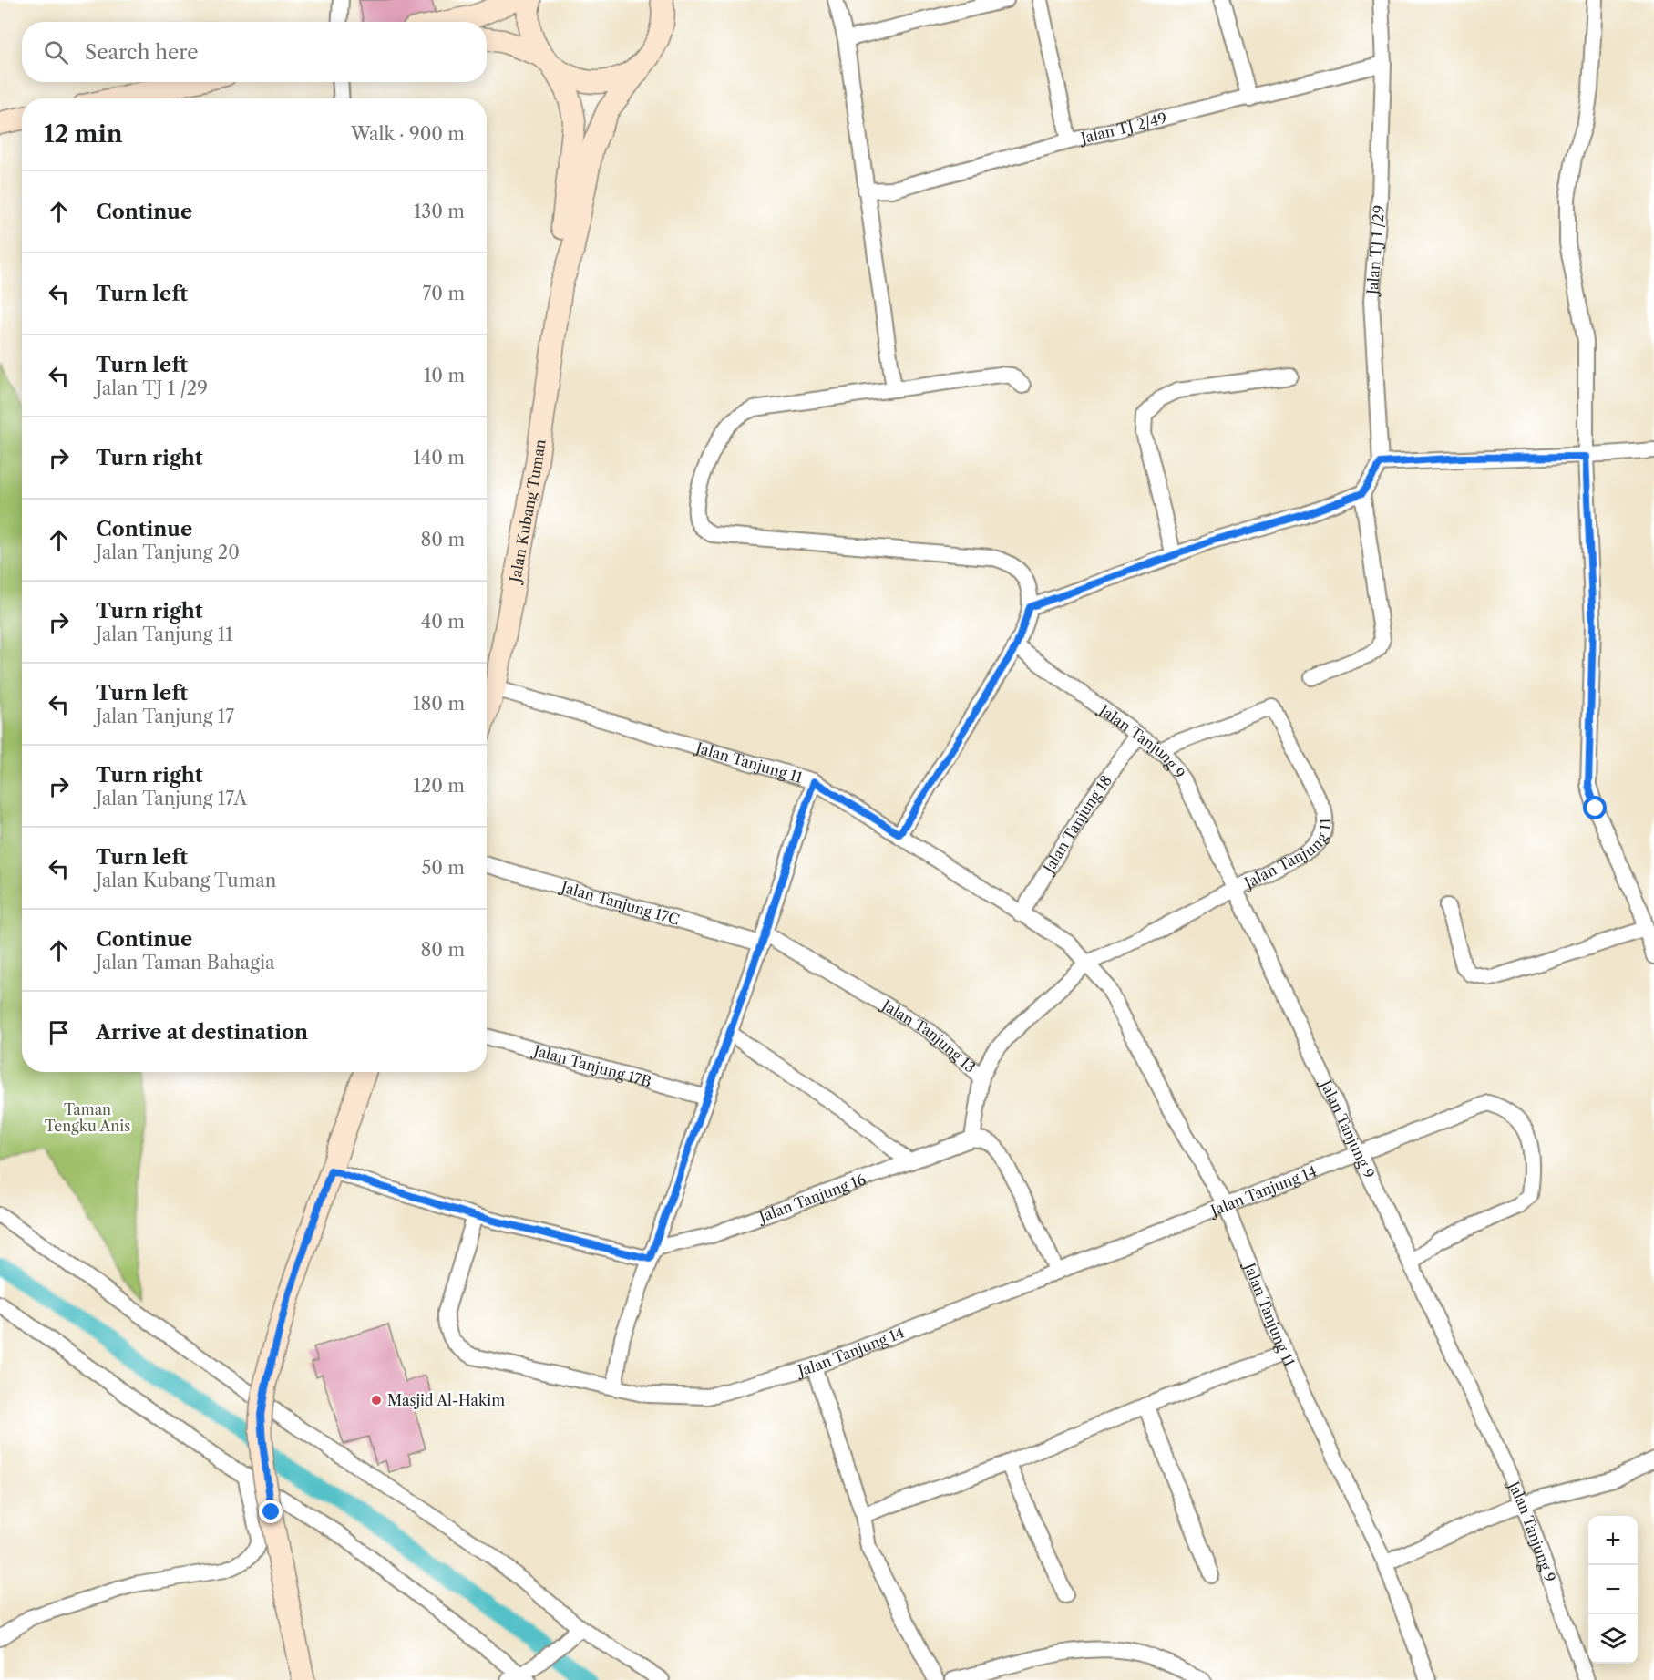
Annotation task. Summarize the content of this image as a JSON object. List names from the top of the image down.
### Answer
{
  "streets": {
    "main road": ["Jalan Kubang Tuman"],
    "street": [
      "Jalan TJ 2/49",
      "Jalan TJ 1 /29",
      "Jalan Tanjung 9",
      "Jalan Tanjung 11",
      "Jalan Tanjung 18",
      "Jalan Tanjung 17C",
      "Jalan Tanjung 13",
      "Jalan Tanjung 17B",
      "Jalan Tanjung 14",
      "Jalan Tanjung 16"
    ]
  },
  "crossings": [
    ["Jalan TJ 2/49", "Jalan TJ 1 /29"],
    ["Jalan Kubang Tuman", "Jalan Tanjung 11"],
    ["Jalan Tanjung 9", "Jalan Tanjung 11"],
    ["Jalan Tanjung 9", "Jalan Tanjung 18"],
    ["Jalan Tanjung 9", "Jalan Tanjung 14"],
    ["Jalan Tanjung 11", "Jalan Tanjung 18"],
    ["Jalan Tanjung 11", "Jalan Tanjung 14"],
    ["Jalan Tanjung 17C", "Jalan Tanjung 13"],
    ["Jalan Tanjung 13", "Jalan Tanjung 16"]
  ],
  "parks": ["Taman Tengku Anis"],
  "places": ["Masjid Al-Hakim"],
  "page": {
    "search": "Search here",
    "heading": ["12 min", "Walk · 900 m"],
    "list": [
      ["Continue", "130 m"],
      ["Turn left", "70 m"],
      ["Turn left", "Jalan TJ 1 /29", "10 m"],
      ["Turn right", "140 m"],
      ["Continue", "Jalan Tanjung 20", "80 m"],
      ["Turn right", "Jalan Tanjung 11", "40 m"],
      ["Turn left", "Jalan Tanjung 17", "180 m"],
      ["Turn right", "Jalan Tanjung 17A", "120 m"],
      ["Turn left", "Jalan Kubang Tuman", "50 m"],
      ["Continue", "Jalan Taman Bahagia", "80 m"],
      "Arrive at destination"
    ],
    "map_buttons": ["+", "−"]
  }
}
